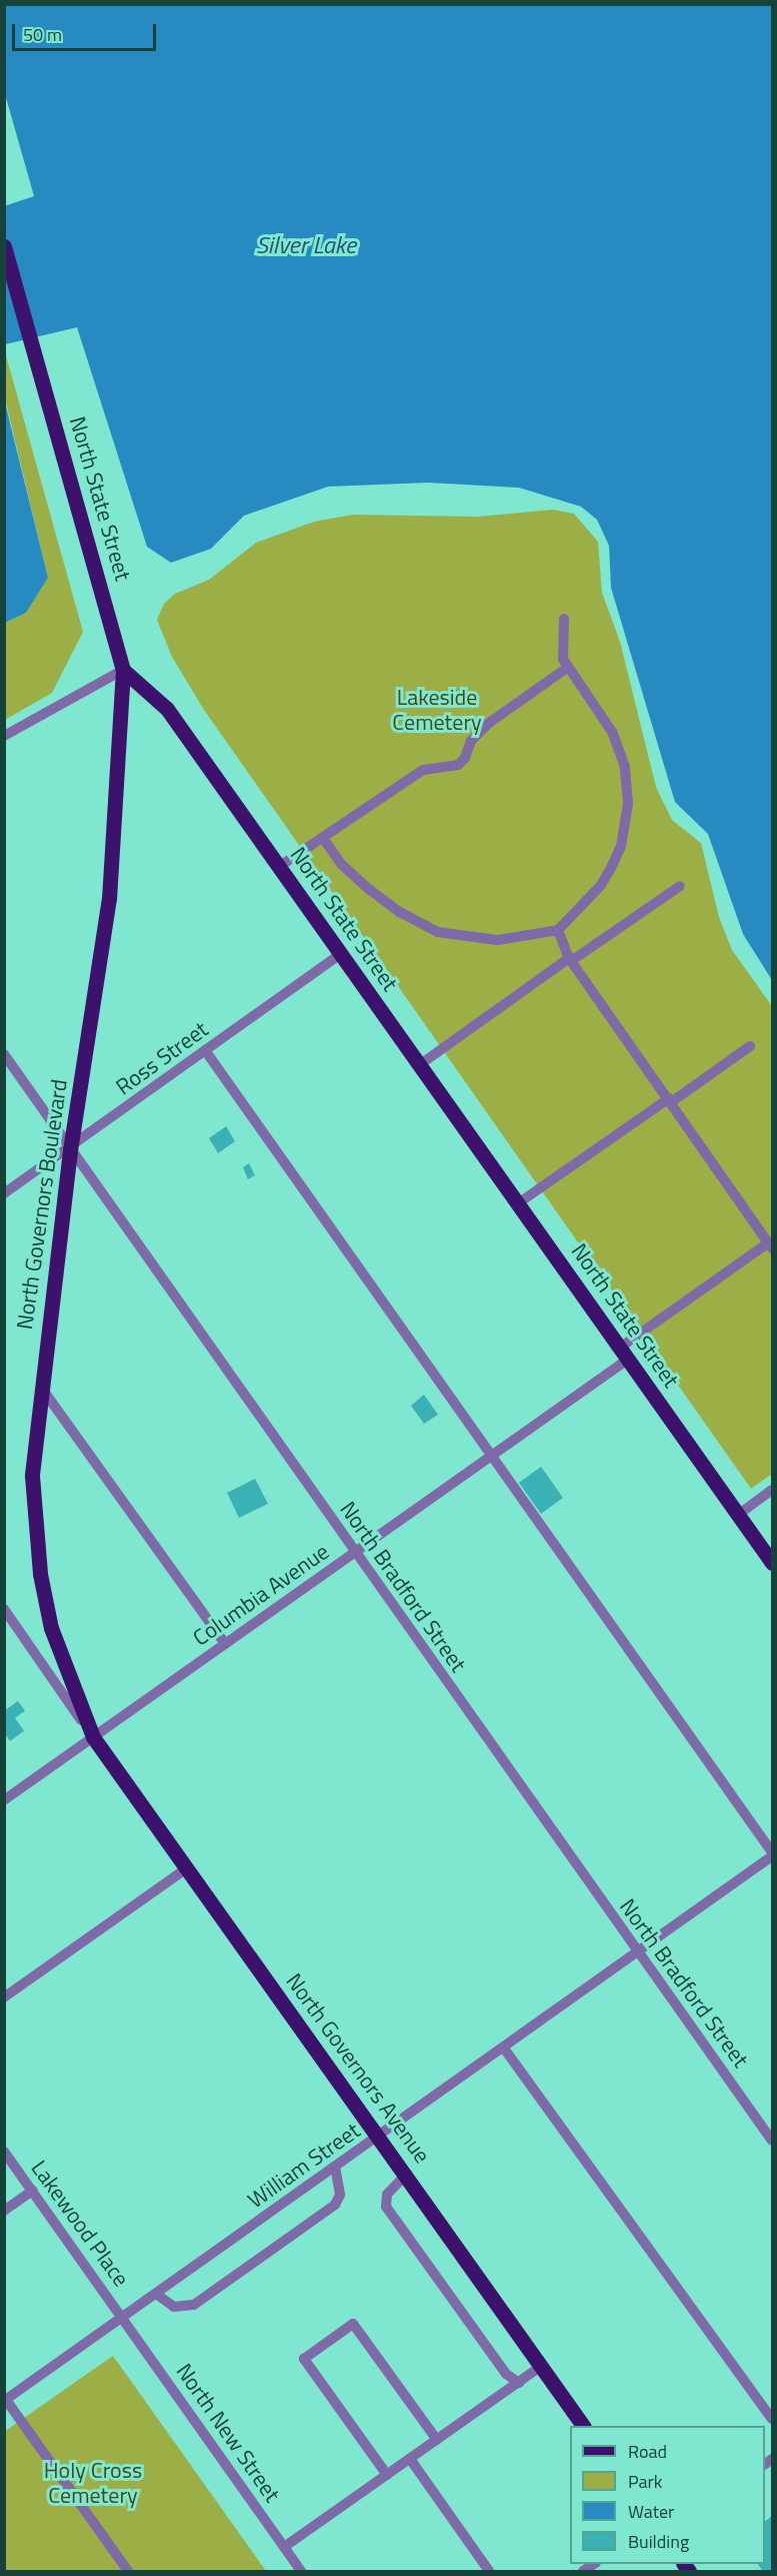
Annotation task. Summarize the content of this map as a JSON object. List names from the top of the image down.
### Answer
{
  "streets": {
    "main road": ["North State Street", "North Governors Boulevard", "North Governors Avenue"],
    "street": [
      "Ross Street",
      "North Bradford Street",
      "Columbia Avenue",
      "William Street",
      "Lakewood Place",
      "North New Street"
    ]
  },
  "crossings": [
    ["North State Street", "Ross Street"],
    ["North State Street", "North Governors Boulevard"],
    ["North State Street", "Columbia Avenue"],
    ["Ross Street", "North Governors Boulevard"],
    ["Ross Street", "North Bradford Street"],
    ["North Governors Boulevard", "North Bradford Street"],
    ["North Governors Boulevard", "Columbia Avenue"],
    ["North Governors Boulevard", "North Governors Avenue"],
    ["North Bradford Street", "Columbia Avenue"],
    ["North Bradford Street", "William Street"],
    ["Columbia Avenue", "North Governors Avenue"],
    ["North Governors Avenue", "William Street"],
    ["William Street", "Lakewood Place"],
    ["William Street", "North New Street"],
    ["Lakewood Place", "North New Street"]
  ],
  "water": ["Silver Lake"],
  "parks": ["Lakeside Cemetery", "Holy Cross Cemetery"],
  "legend": [
    "Road",
    "Park",
    "Water",
    "Building"
  ],
  "scale_bar": "50 m"
}
